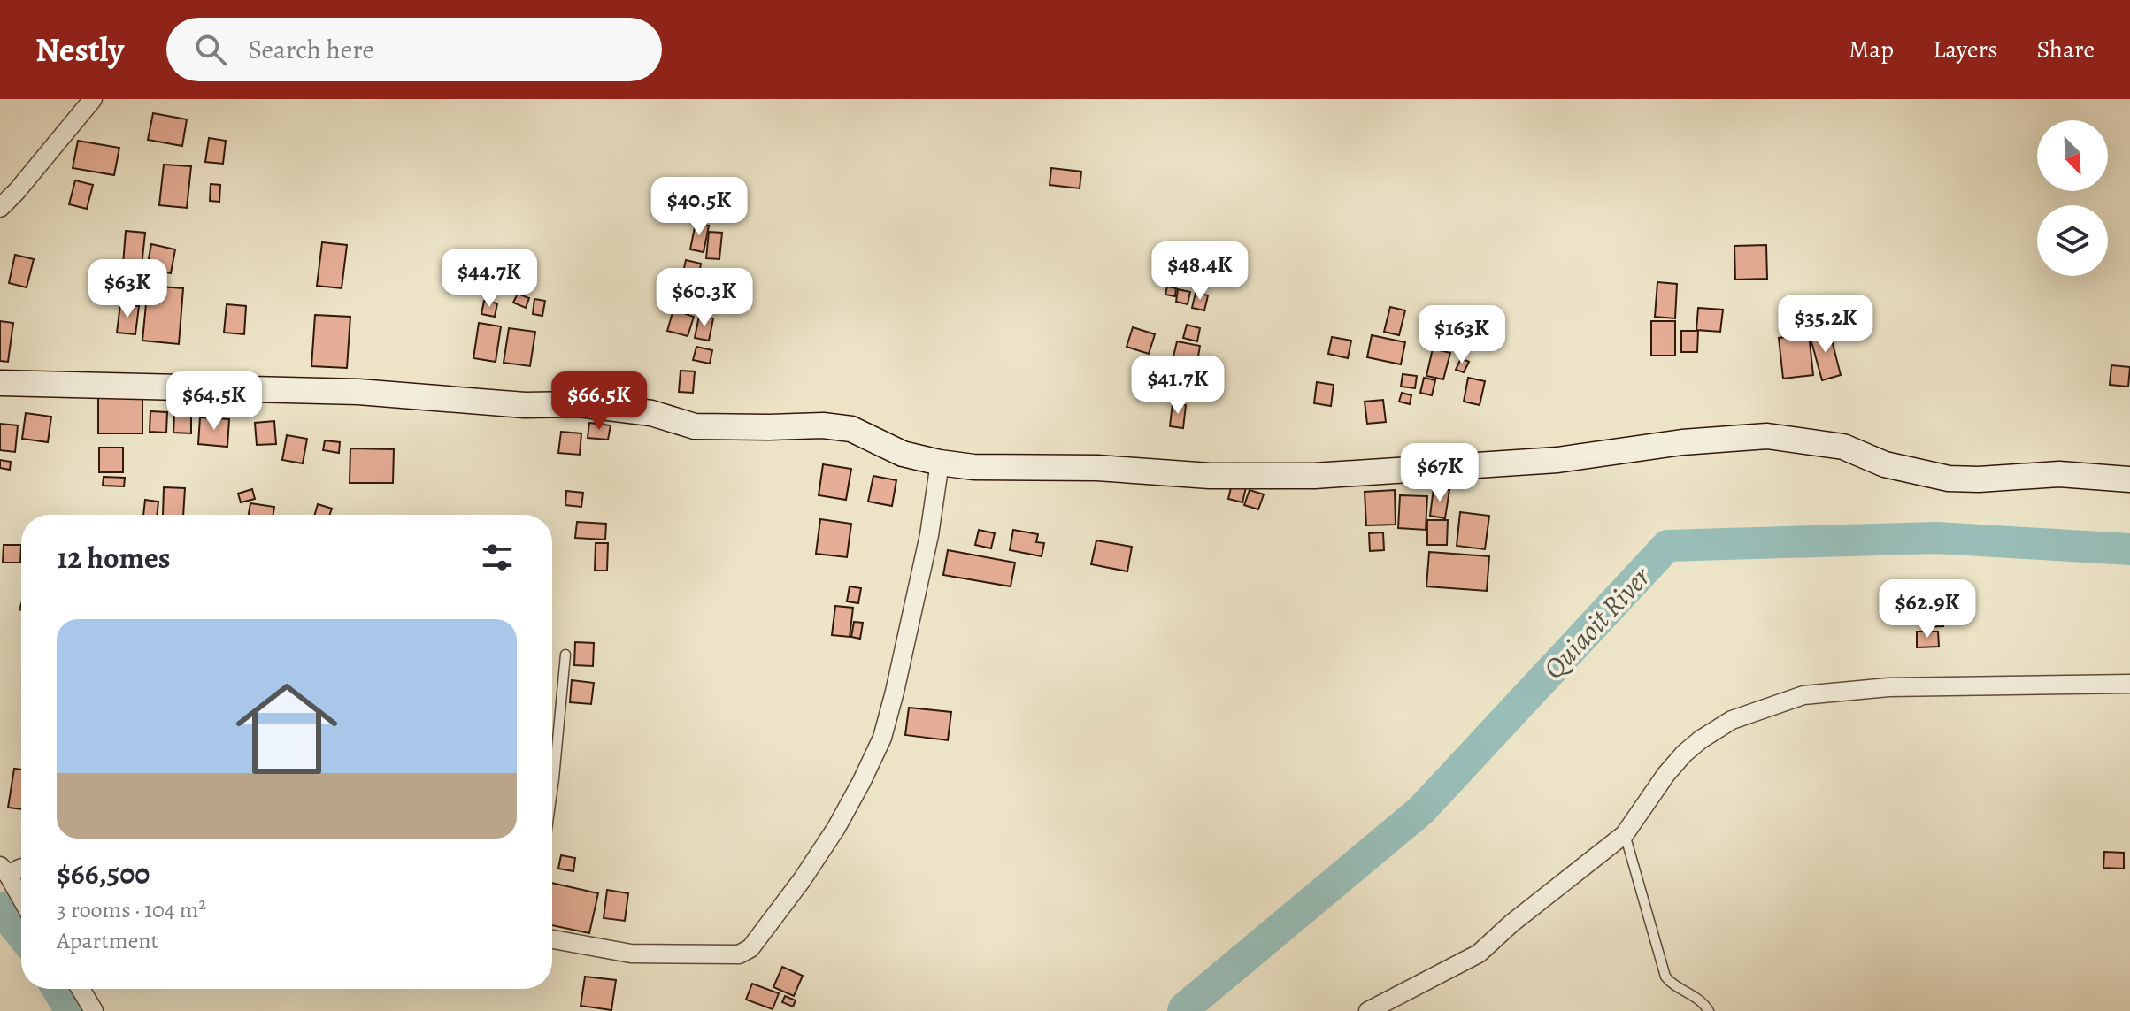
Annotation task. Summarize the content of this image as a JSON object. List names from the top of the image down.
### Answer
{
  "water": ["Quiaoit River"],
  "north": "bottom right",
  "page": {
    "header": "Nestly",
    "search": "Search here",
    "nav": ["Map", "Layers", "Share"],
    "price": [
      "$40.5K",
      "$48.4K",
      "$44.7K",
      "$63K",
      "$60.3K",
      "$35.2K",
      "$163K",
      "$41.7K",
      "$64.5K",
      "$66.5K",
      "$67K",
      "$62.9K"
    ],
    "heading": "12 homes",
    "list": [
      {
        "name": "$66,500",
        "note": "3 rooms · 104 m² · Apartment"
      }
    ]
  }
}
